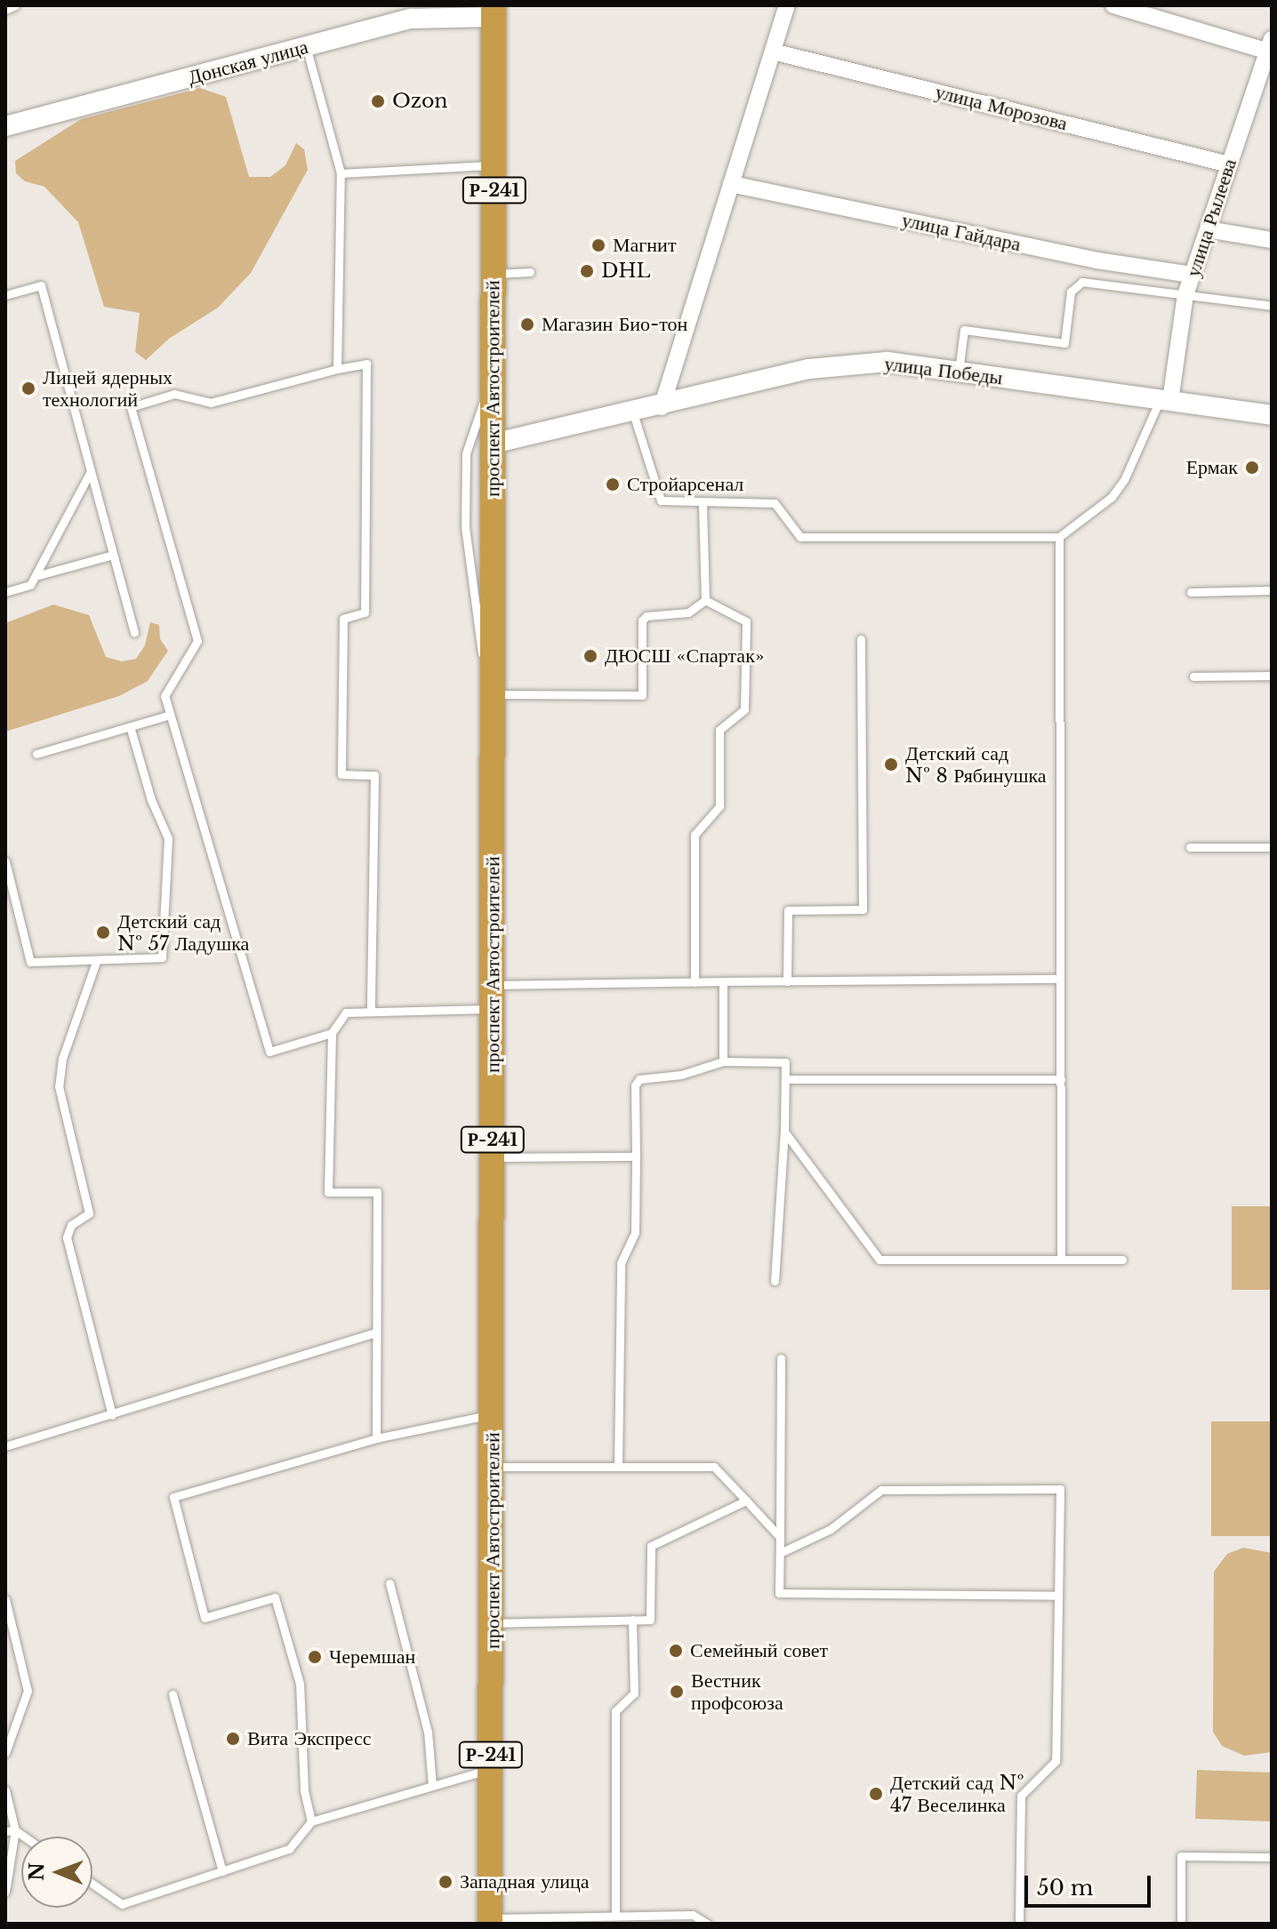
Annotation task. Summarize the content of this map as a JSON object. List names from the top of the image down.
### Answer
{
  "streets": {
    "highway": ["Р-241", "проспект Автостроителей"],
    "street": [
      "Донская улица",
      "улица Морозова",
      "улица Рылеева",
      "улица Гайдара",
      "улица Победы"
    ]
  },
  "crossings": [
    ["Донская улица", "проспект Автостроителей"],
    ["улица Морозова", "улица Рылеева"],
    ["улица Рылеева", "улица Гайдара"],
    ["улица Рылеева", "улица Победы"],
    ["улица Победы", "проспект Автостроителей"]
  ],
  "places": [
    "Ozon",
    "Магнит",
    "DHL",
    "Магазин Био-тон",
    "Лицей ядерных технологий",
    "Ермак",
    "Стройарсенал",
    "ДЮСШ «Спартак»",
    "Детский сад № 8 Рябинушка",
    "Детский сад № 57 Ладушка",
    "Семейный совет",
    "Черемшан",
    "Вестник профсоюза",
    "Вита Экспресс",
    "Детский сад № 47 Веселинка",
    "Западная улица"
  ],
  "scale_bar": "50 m",
  "north": "left"
}
